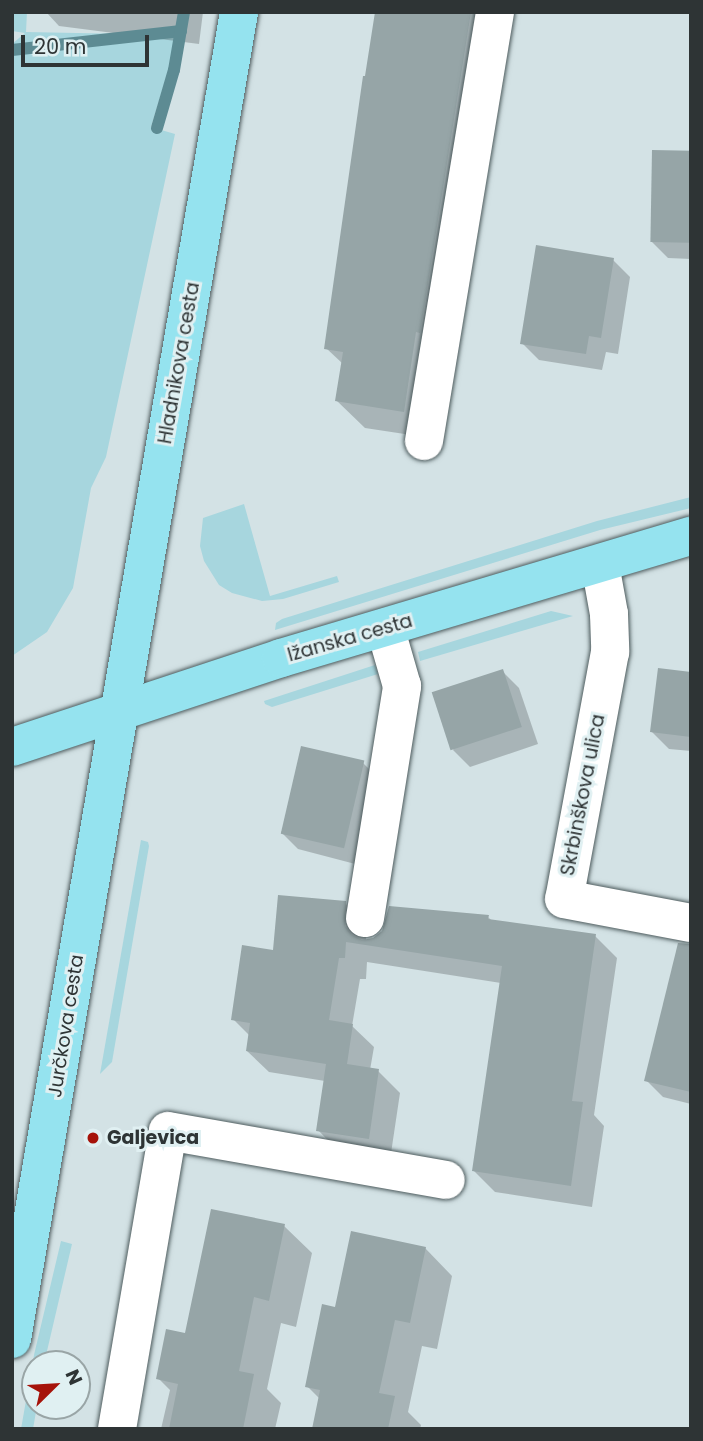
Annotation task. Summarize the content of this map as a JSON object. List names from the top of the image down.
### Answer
{
  "streets": {
    "main road": ["Hladnikova cesta", "Ižanska cesta", "Jurčkova cesta"],
    "street": ["Skrbinškova ulica"]
  },
  "crossings": [
    ["Hladnikova cesta", "Ižanska cesta"],
    ["Hladnikova cesta", "Jurčkova cesta"],
    ["Ižanska cesta", "Skrbinškova ulica"],
    ["Ižanska cesta", "Jurčkova cesta"]
  ],
  "places": ["Galjevica"],
  "scale_bar": "20 m",
  "north": "top right"
}
